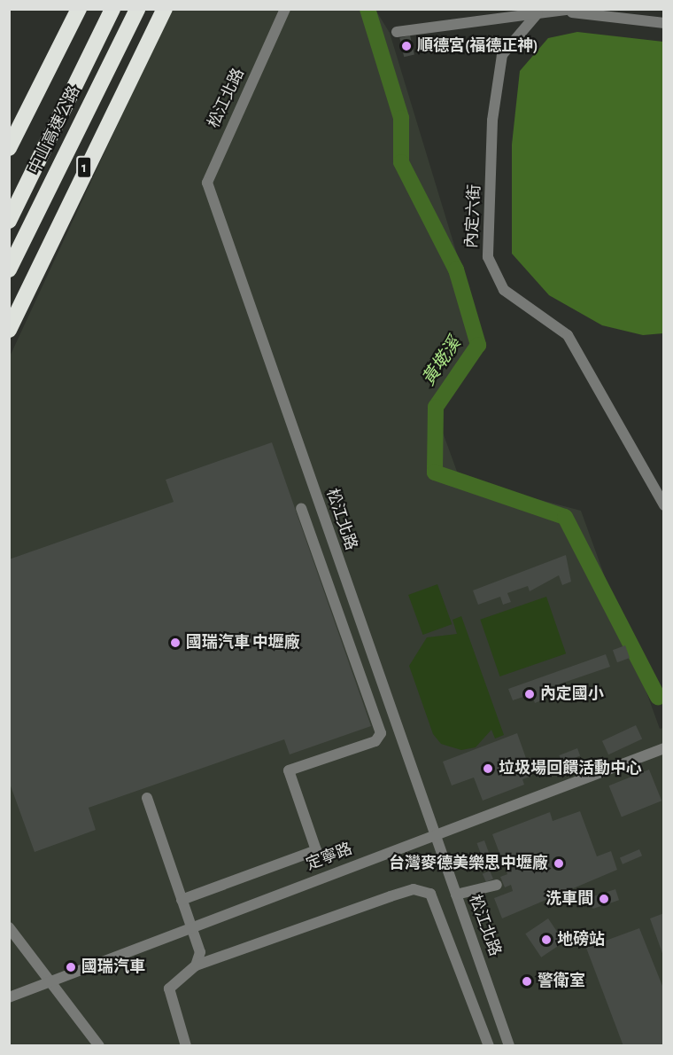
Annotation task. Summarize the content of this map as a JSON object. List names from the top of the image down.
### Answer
{
  "streets": {
    "highway": ["中山高速公路", "1"],
    "street": ["松江北路", "內定六街", "定寧路"]
  },
  "crossings": [
    ["松江北路", "定寧路"]
  ],
  "water": ["黃墘溪"],
  "places": [
    "順德宮(福德正神)",
    "國瑞汽車 中壢廠",
    "內定國小",
    "垃圾場回饋活動中心",
    "台灣麥德美樂思中壢廠",
    "洗車間",
    "地磅站",
    "國瑞汽車",
    "警衛室"
  ]
}
